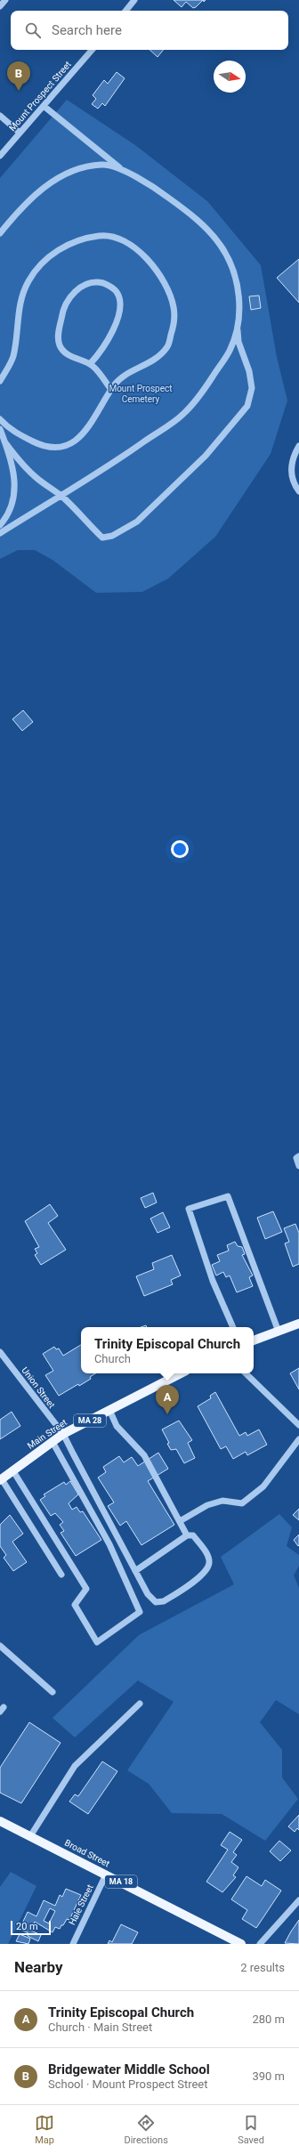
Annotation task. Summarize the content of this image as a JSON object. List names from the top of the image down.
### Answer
{
  "streets": {
    "main road": [
      "MA 28",
      "Main Street",
      "Broad Street",
      "MA 18"
    ],
    "street": ["Mount Prospect Street", "Union Street", "Hale Street"]
  },
  "crossings": [
    ["Union Street", "Main Street"],
    ["Broad Street", "Hale Street"]
  ],
  "parks": ["Mount Prospect Cemetery"],
  "scale_bar": "20 m",
  "north": "right",
  "page": {
    "search": "Search here",
    "pins": ["B", "A"],
    "popup": ["Trinity Episcopal Church", "Church"],
    "scale": "20 m",
    "heading": ["Nearby", "2 results"],
    "list": [
      {
        "mark": "A",
        "name": "Trinity Episcopal Church",
        "note": "Church · Main Street",
        "value": "280 m"
      },
      {
        "mark": "B",
        "name": "Bridgewater Middle School",
        "note": "School · Mount Prospect Street",
        "value": "390 m"
      }
    ],
    "nav": ["Map", "Directions", "Saved"]
  }
}
